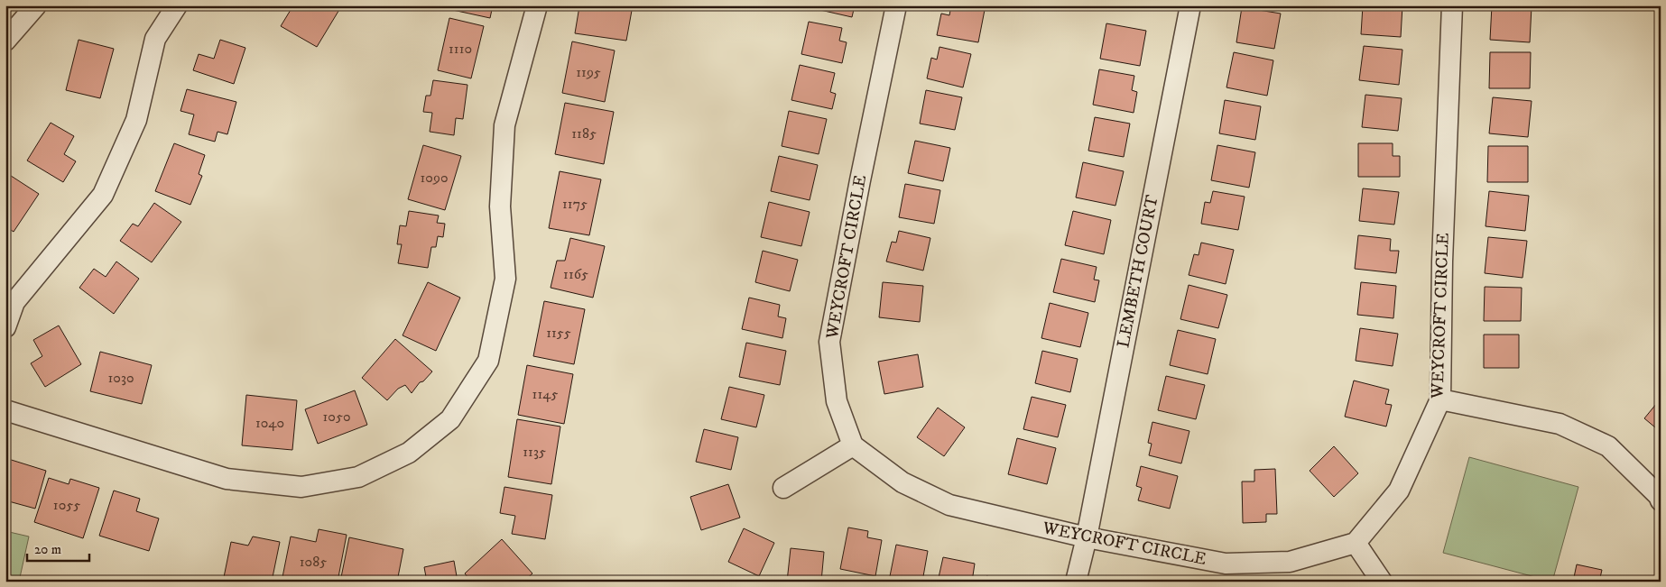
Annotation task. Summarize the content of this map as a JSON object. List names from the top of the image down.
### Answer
{
  "streets": {
    "street": ["WEYCROFT CIRCLE", "LEMBETH COURT"]
  },
  "crossings": [
    ["WEYCROFT CIRCLE", "LEMBETH COURT"]
  ],
  "house_numbers": [
    "1110",
    "1195",
    "1185",
    "1090",
    "1175",
    "1165",
    "1155",
    "1030",
    "1145",
    "1050",
    "1040",
    "1135",
    "1055",
    "1085"
  ],
  "scale_bar": "20 m"
}
